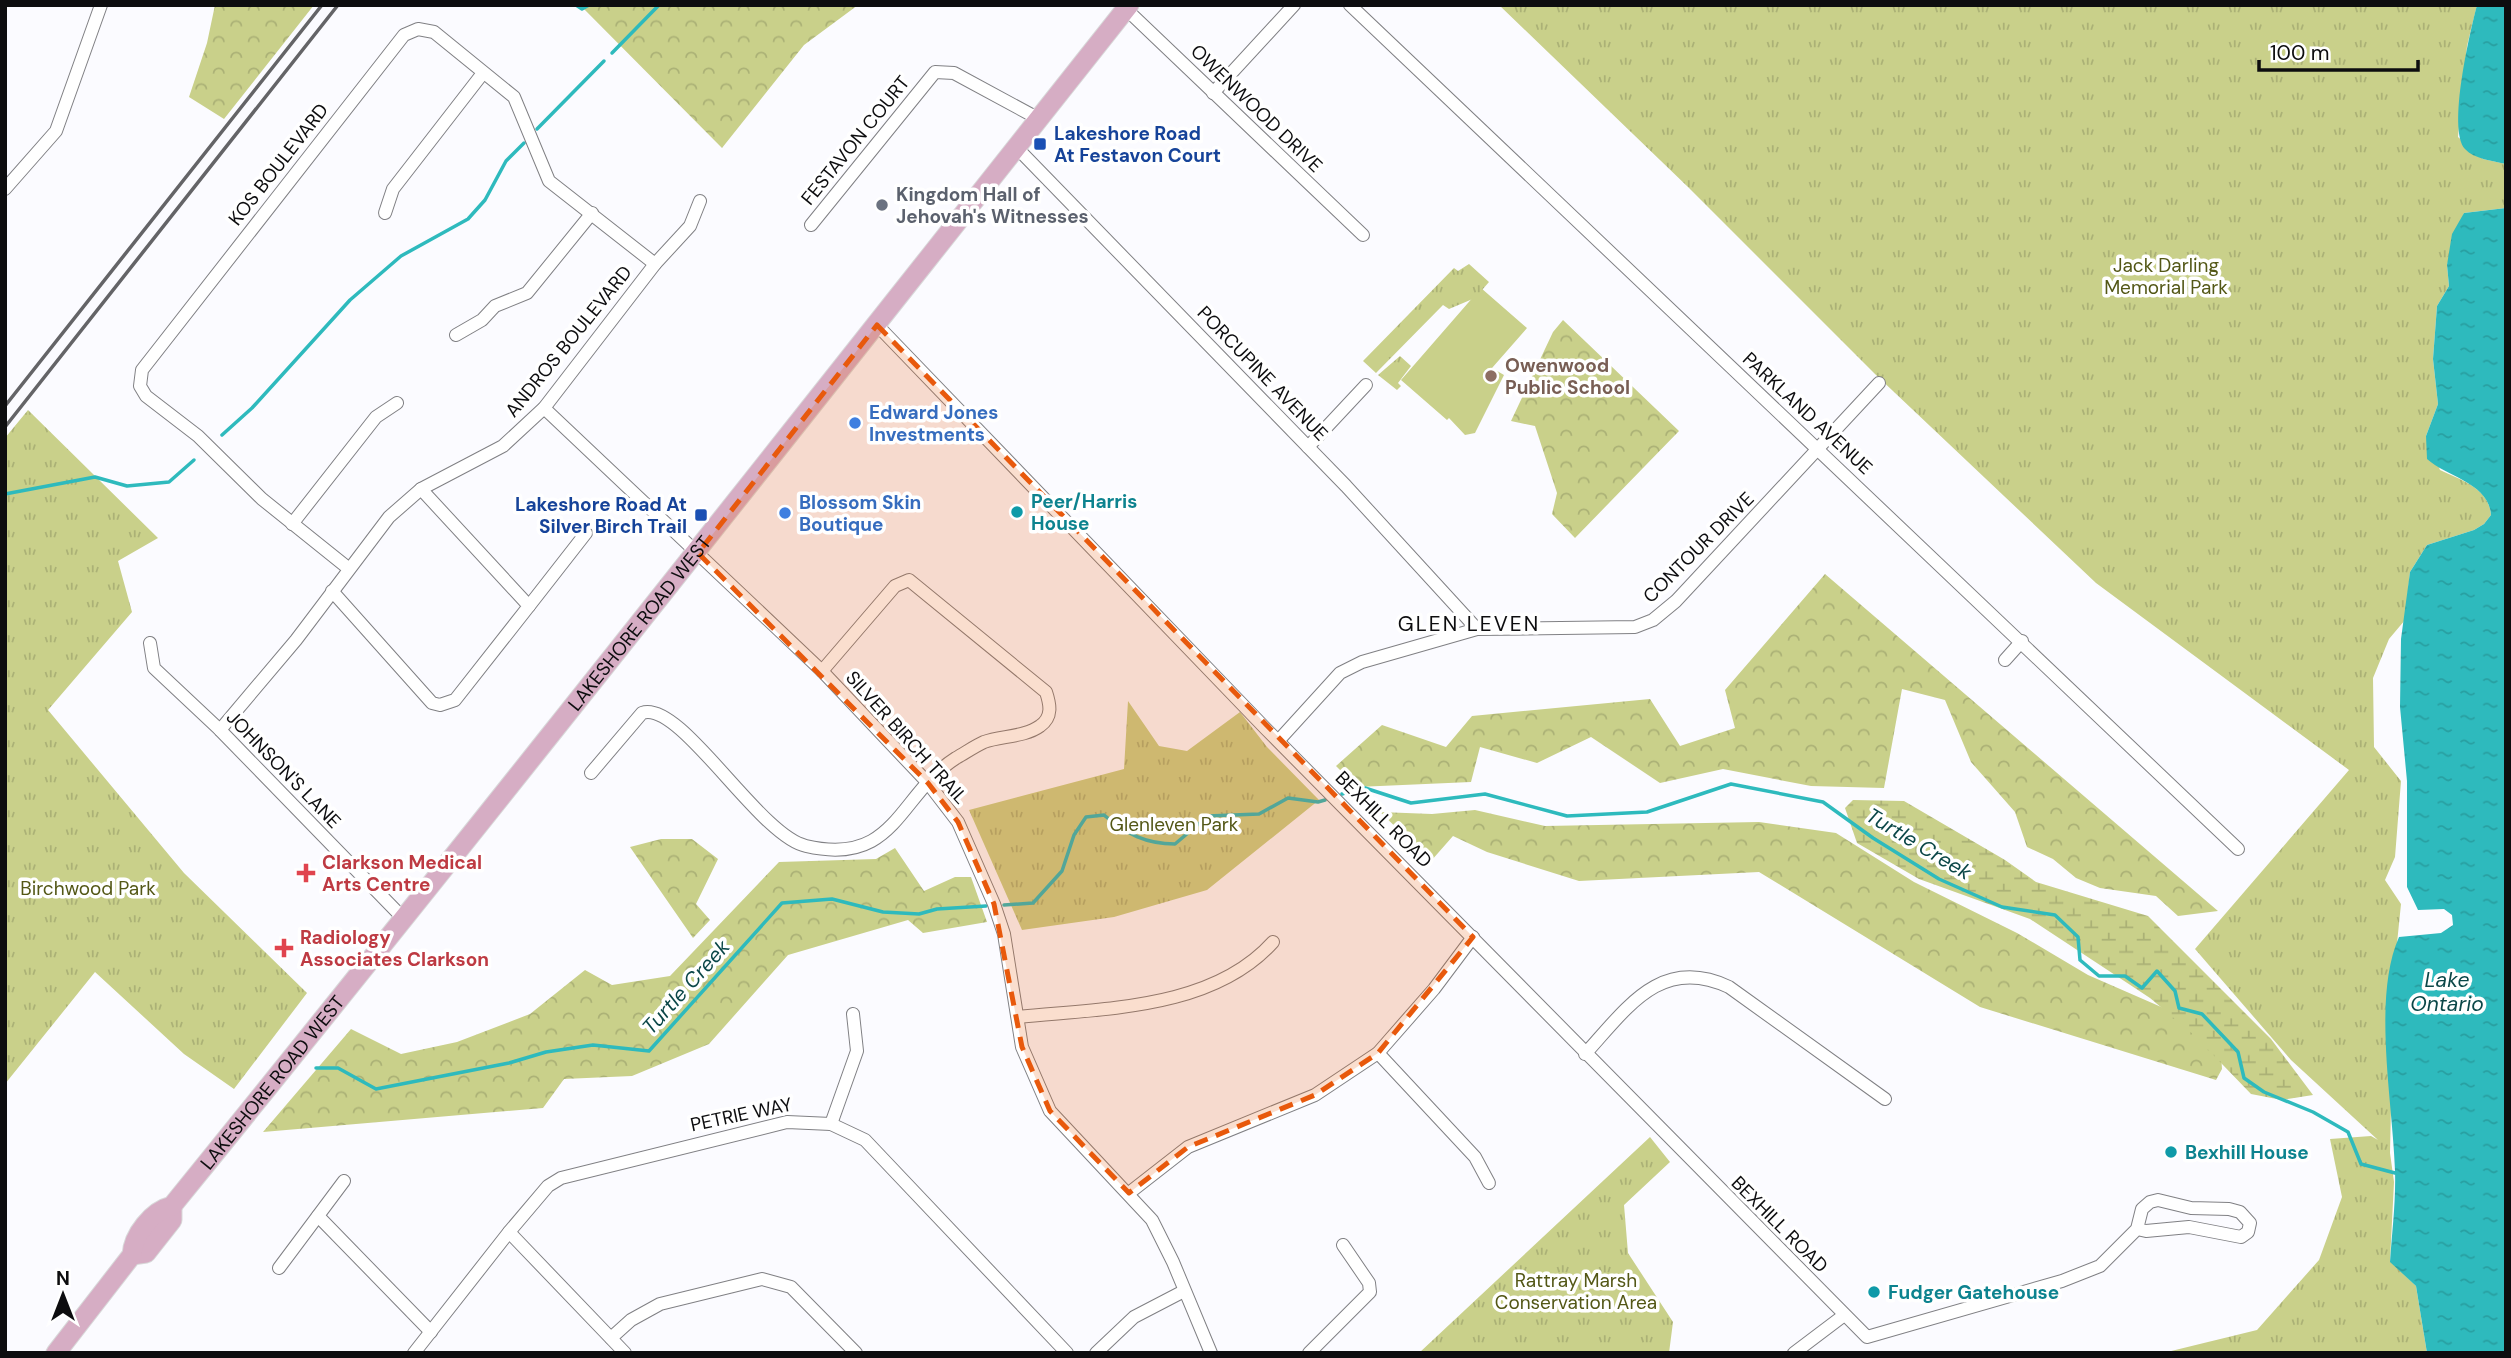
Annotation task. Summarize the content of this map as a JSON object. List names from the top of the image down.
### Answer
{
  "streets": {
    "main road": ["LAKESHORE ROAD WEST"],
    "street": [
      "OWENWOOD DRIVE",
      "FESTAVON COURT",
      "KOS BOULEVARD",
      "ANDROS BOULEVARD",
      "PORCUPINE AVENUE",
      "PARKLAND AVENUE",
      "CONTOUR DRIVE",
      "SILVER BIRCH TRAIL",
      "JOHNSON'S LANE",
      "BEXHILL ROAD",
      "PETRIE WAY"
    ]
  },
  "crossings": [
    ["OWENWOOD DRIVE", "LAKESHORE ROAD WEST"],
    ["FESTAVON COURT", "LAKESHORE ROAD WEST"],
    ["KOS BOULEVARD", "ANDROS BOULEVARD"],
    ["ANDROS BOULEVARD", "SILVER BIRCH TRAIL"],
    ["ANDROS BOULEVARD", "JOHNSON'S LANE"],
    ["PORCUPINE AVENUE", "CONTOUR DRIVE"],
    ["PORCUPINE AVENUE", "LAKESHORE ROAD WEST"],
    ["PARKLAND AVENUE", "CONTOUR DRIVE"],
    ["CONTOUR DRIVE", "BEXHILL ROAD"],
    ["LAKESHORE ROAD WEST", "SILVER BIRCH TRAIL"],
    ["LAKESHORE ROAD WEST", "JOHNSON'S LANE"],
    ["LAKESHORE ROAD WEST", "BEXHILL ROAD"]
  ],
  "districts": ["GLEN LEVEN"],
  "water": ["Turtle Creek", "Lake Ontario"],
  "parks": [
    "Jack Darling Memorial Park",
    "Glenleven Park",
    "Birchwood Park",
    "Rattray Marsh Conservation Area"
  ],
  "places": {
    "transit": ["Lakeshore Road At Festavon Court", "Lakeshore Road At Silver Birch Trail"],
    "other": [
      "Kingdom Hall of Jehovah's Witnesses",
      "Owenwood Public School",
      "Edward Jones Investments",
      "Peer/Harris House",
      "Blossom Skin Boutique",
      "Bexhill House",
      "Fudger Gatehouse"
    ],
    "health": ["Clarkson Medical Arts Centre", "Radiology Associates Clarkson"]
  },
  "scale_bar": "100 m",
  "north": "top"
}
